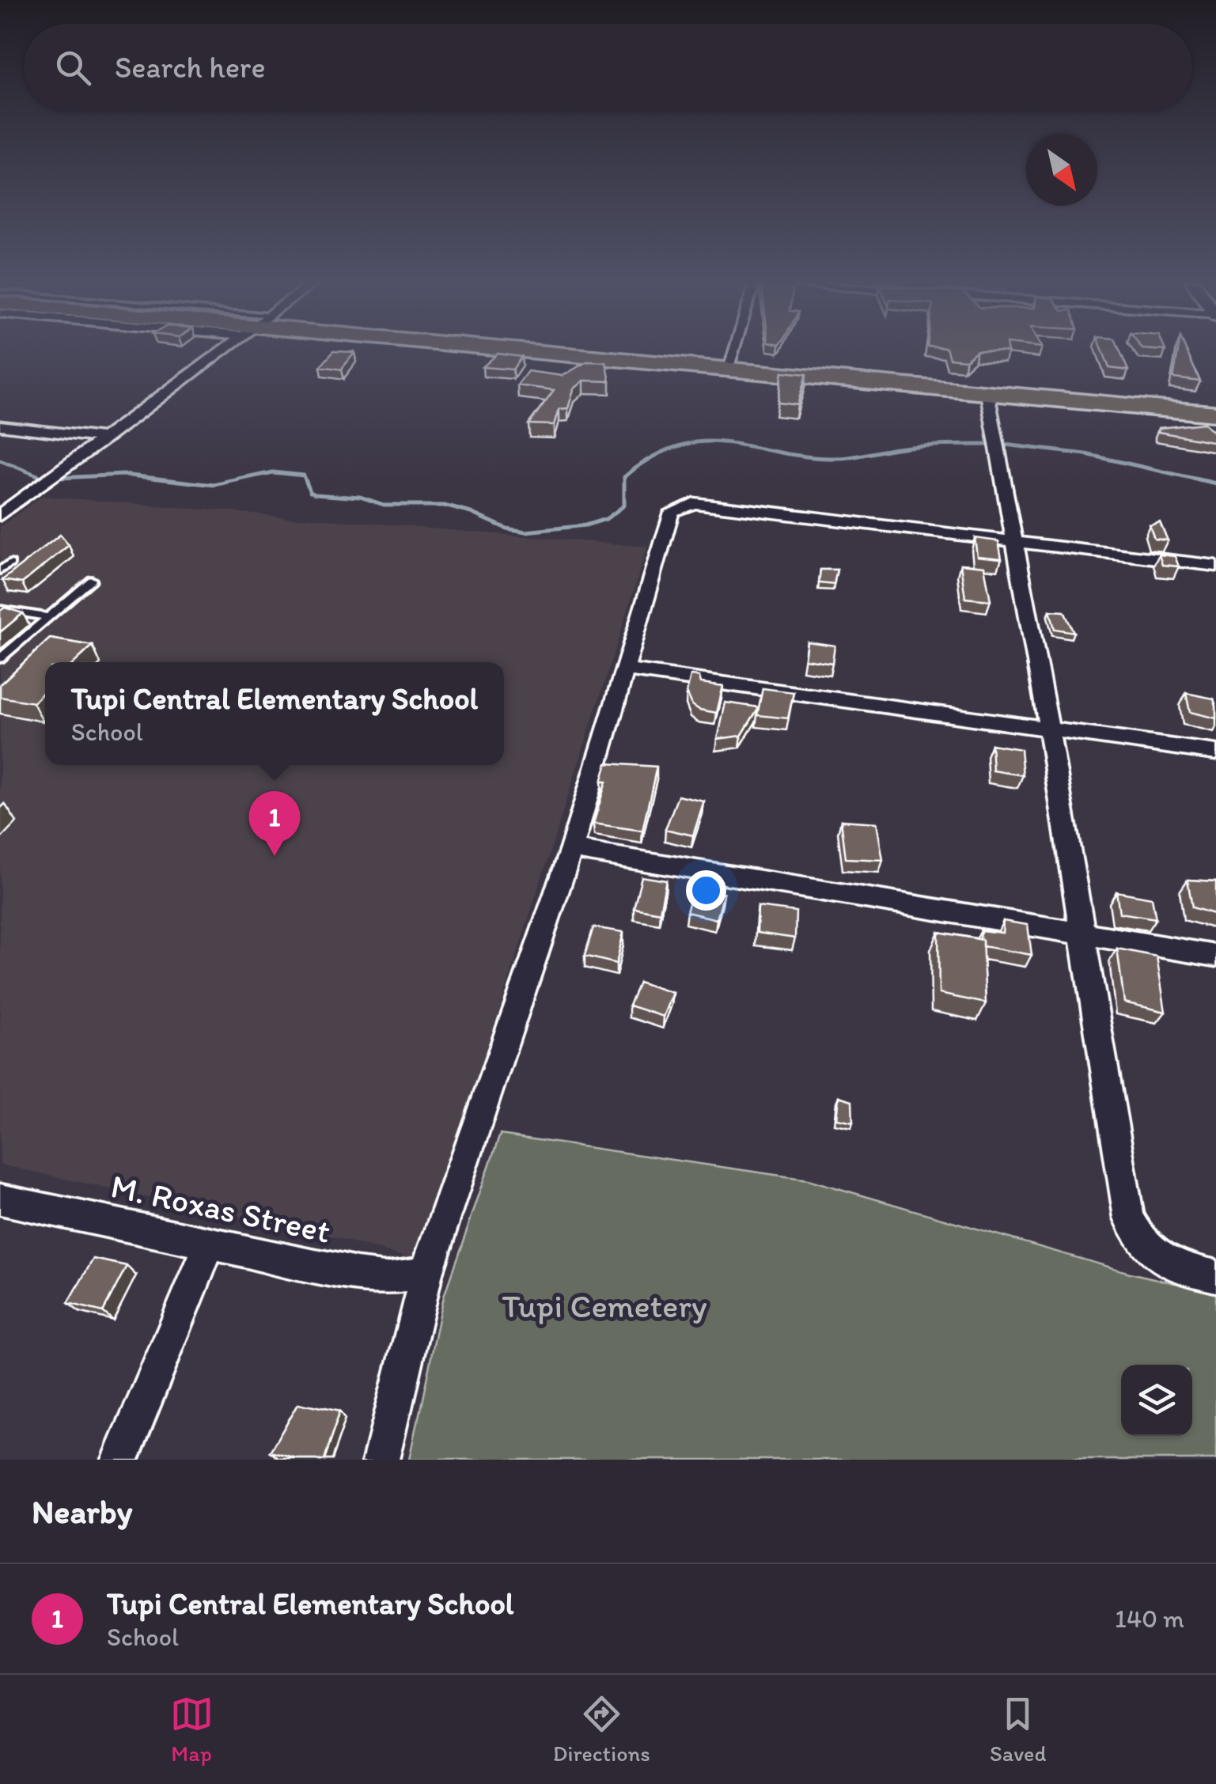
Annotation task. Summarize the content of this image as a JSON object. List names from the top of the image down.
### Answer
{
  "streets": {
    "street": ["M. Roxas Street"]
  },
  "parks": ["Tupi Cemetery"],
  "north": "bottom right",
  "page": {
    "search": "Search here",
    "popup": ["Tupi Central Elementary School", "School"],
    "pins": "1",
    "heading": "Nearby",
    "list": [
      {
        "mark": "1",
        "name": "Tupi Central Elementary School",
        "note": "School",
        "value": "140 m"
      }
    ],
    "nav": ["Map", "Directions", "Saved"]
  }
}
